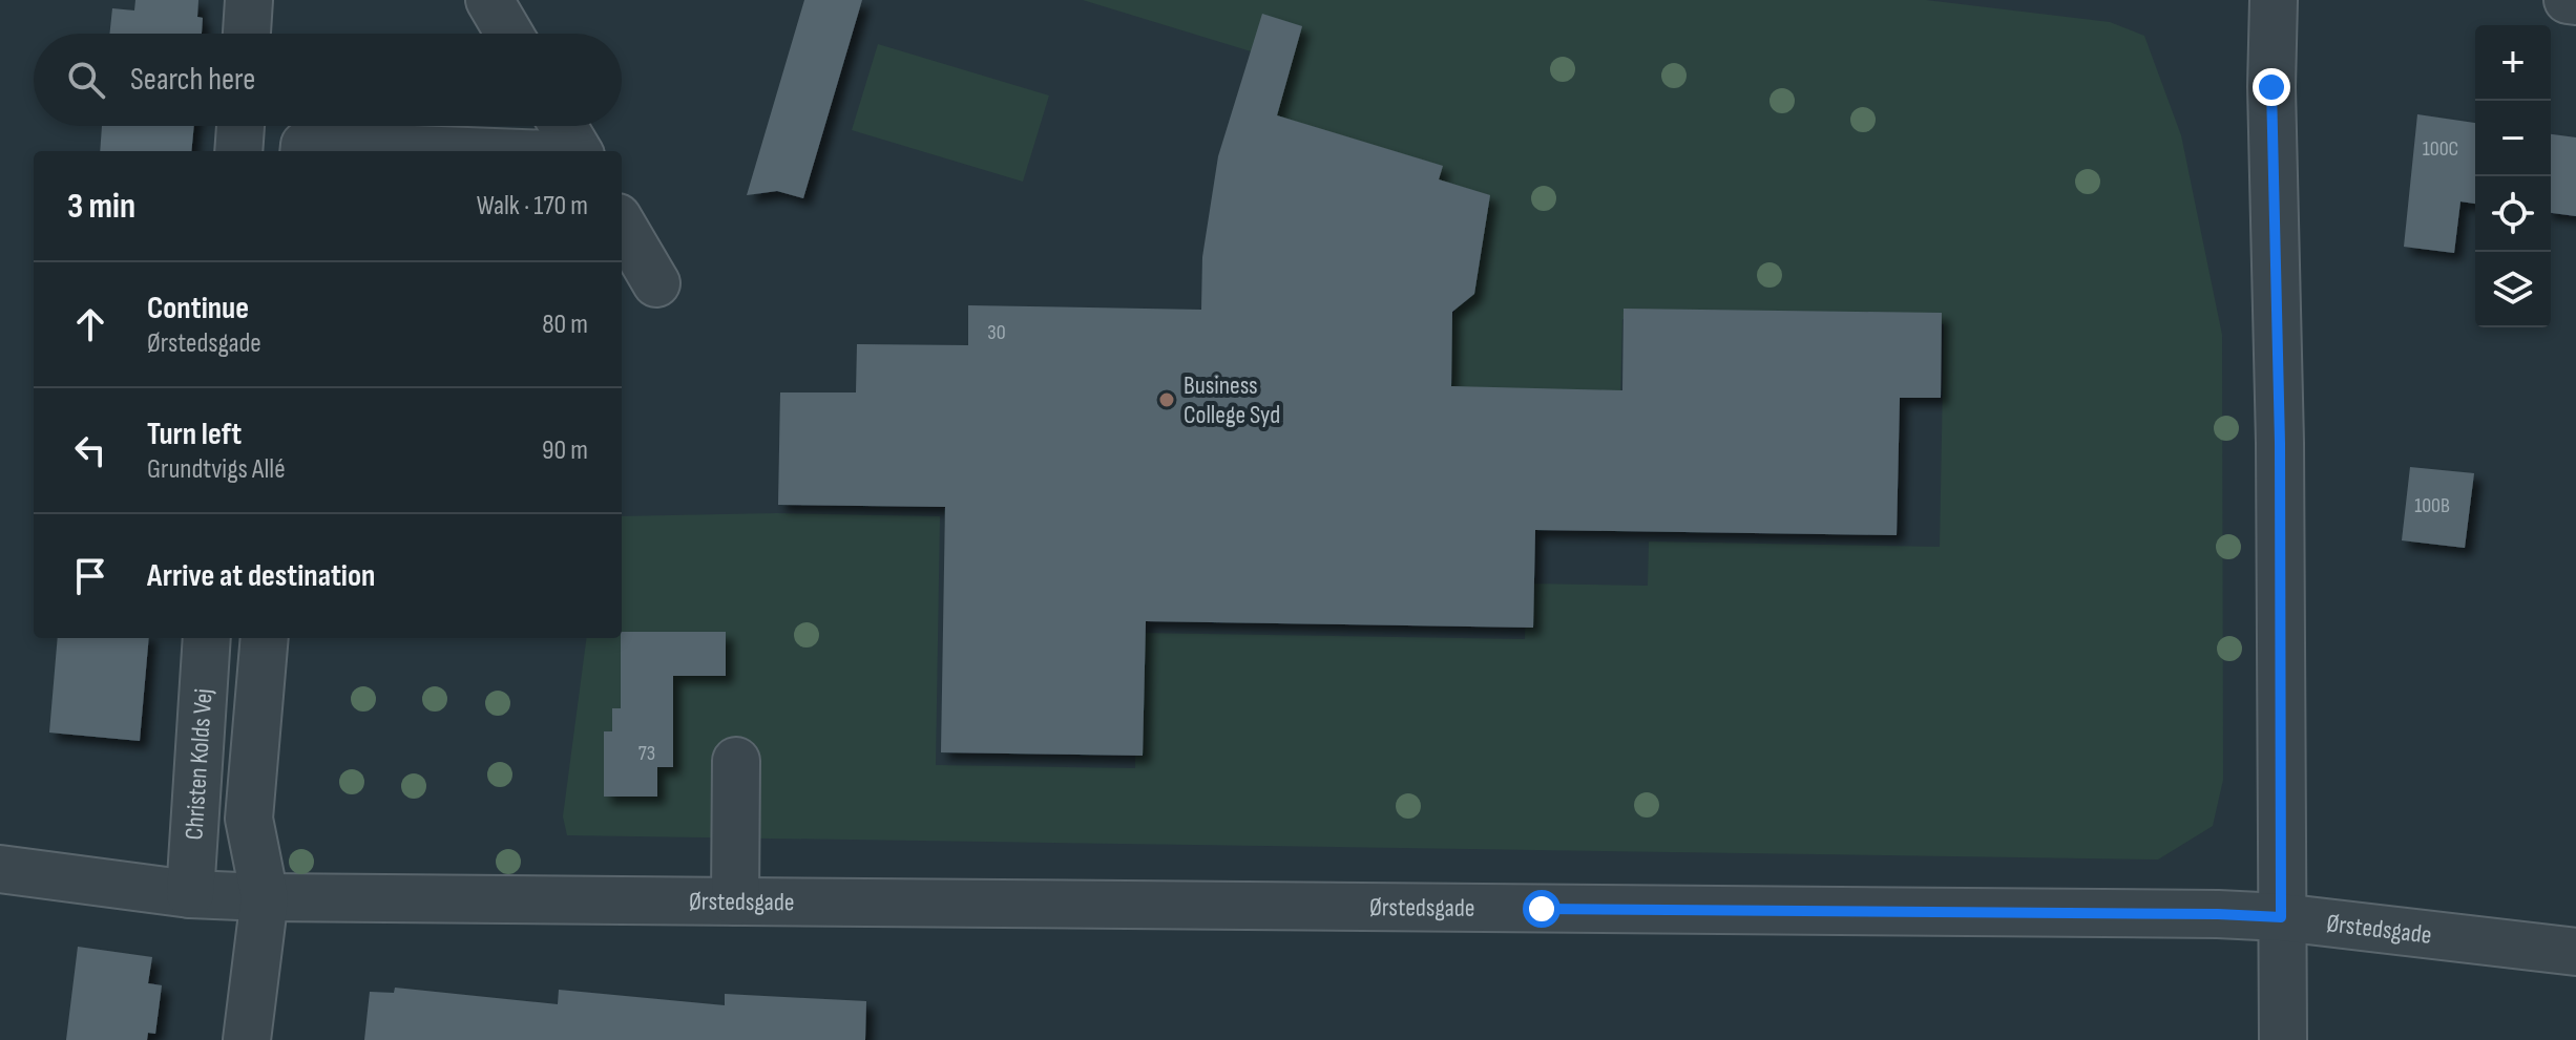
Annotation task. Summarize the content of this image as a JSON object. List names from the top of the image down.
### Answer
{
  "streets": {
    "street": ["Christen Kolds Vej", "Ørstedsgade"]
  },
  "crossings": [
    ["Christen Kolds Vej", "Ørstedsgade"]
  ],
  "places": ["Business College Syd"],
  "house_numbers": [
    "100C",
    "30",
    "100B",
    "73"
  ],
  "page": {
    "map_buttons": ["+", "−"],
    "search": "Search here",
    "heading": ["3 min", "Walk · 170 m"],
    "list": [
      ["Continue", "Ørstedsgade", "80 m"],
      ["Turn left", "Grundtvigs Allé", "90 m"],
      "Arrive at destination"
    ]
  }
}
